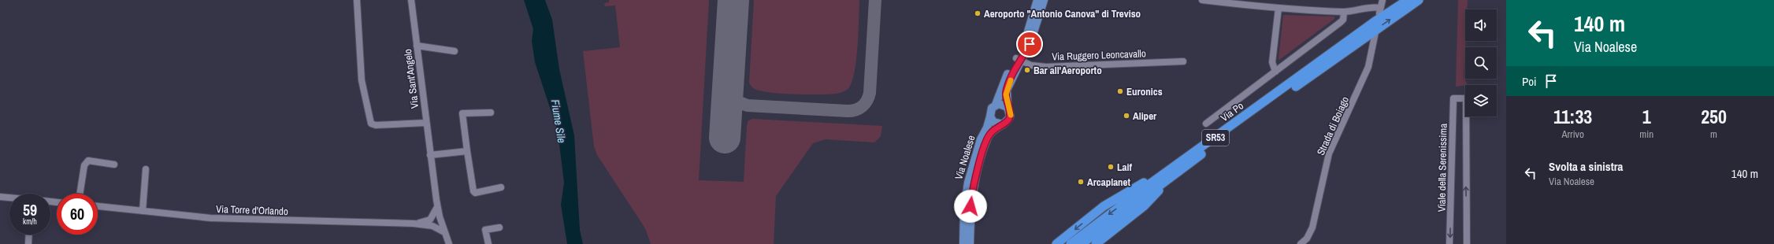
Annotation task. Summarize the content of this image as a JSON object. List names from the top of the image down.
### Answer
{
  "streets": {
    "highway": ["Via Po", "SR53"],
    "main road": ["Via Noalese"],
    "street": [
      "Via Ruggero Leoncavallo",
      "Via Sant'Angelo",
      "Strada di Boiago",
      "Viale della Serenissima",
      "Via Torre d'Orlando"
    ]
  },
  "crossings": [
    ["Via Sant'Angelo", "Via Torre d'Orlando"]
  ],
  "water": ["Fiume Sile"],
  "places": [
    "Aeroporto \"Antonio Canova\" di Treviso",
    "Bar all'Aeroporto",
    "Euronics",
    "Aliper",
    "Laif",
    "Arcaplanet"
  ],
  "page": {
    "turn": ["140 m", "Via Noalese"],
    "then": "Poi",
    "eta": [
      "11:33",
      "Arrivo",
      "1",
      "min",
      "250",
      "m"
    ],
    "list": [
      {
        "name": "Svolta a sinistra",
        "note": "Via Noalese",
        "value": "140 m"
      }
    ],
    "speed": "59 km/h",
    "limit": "60"
  }
}
